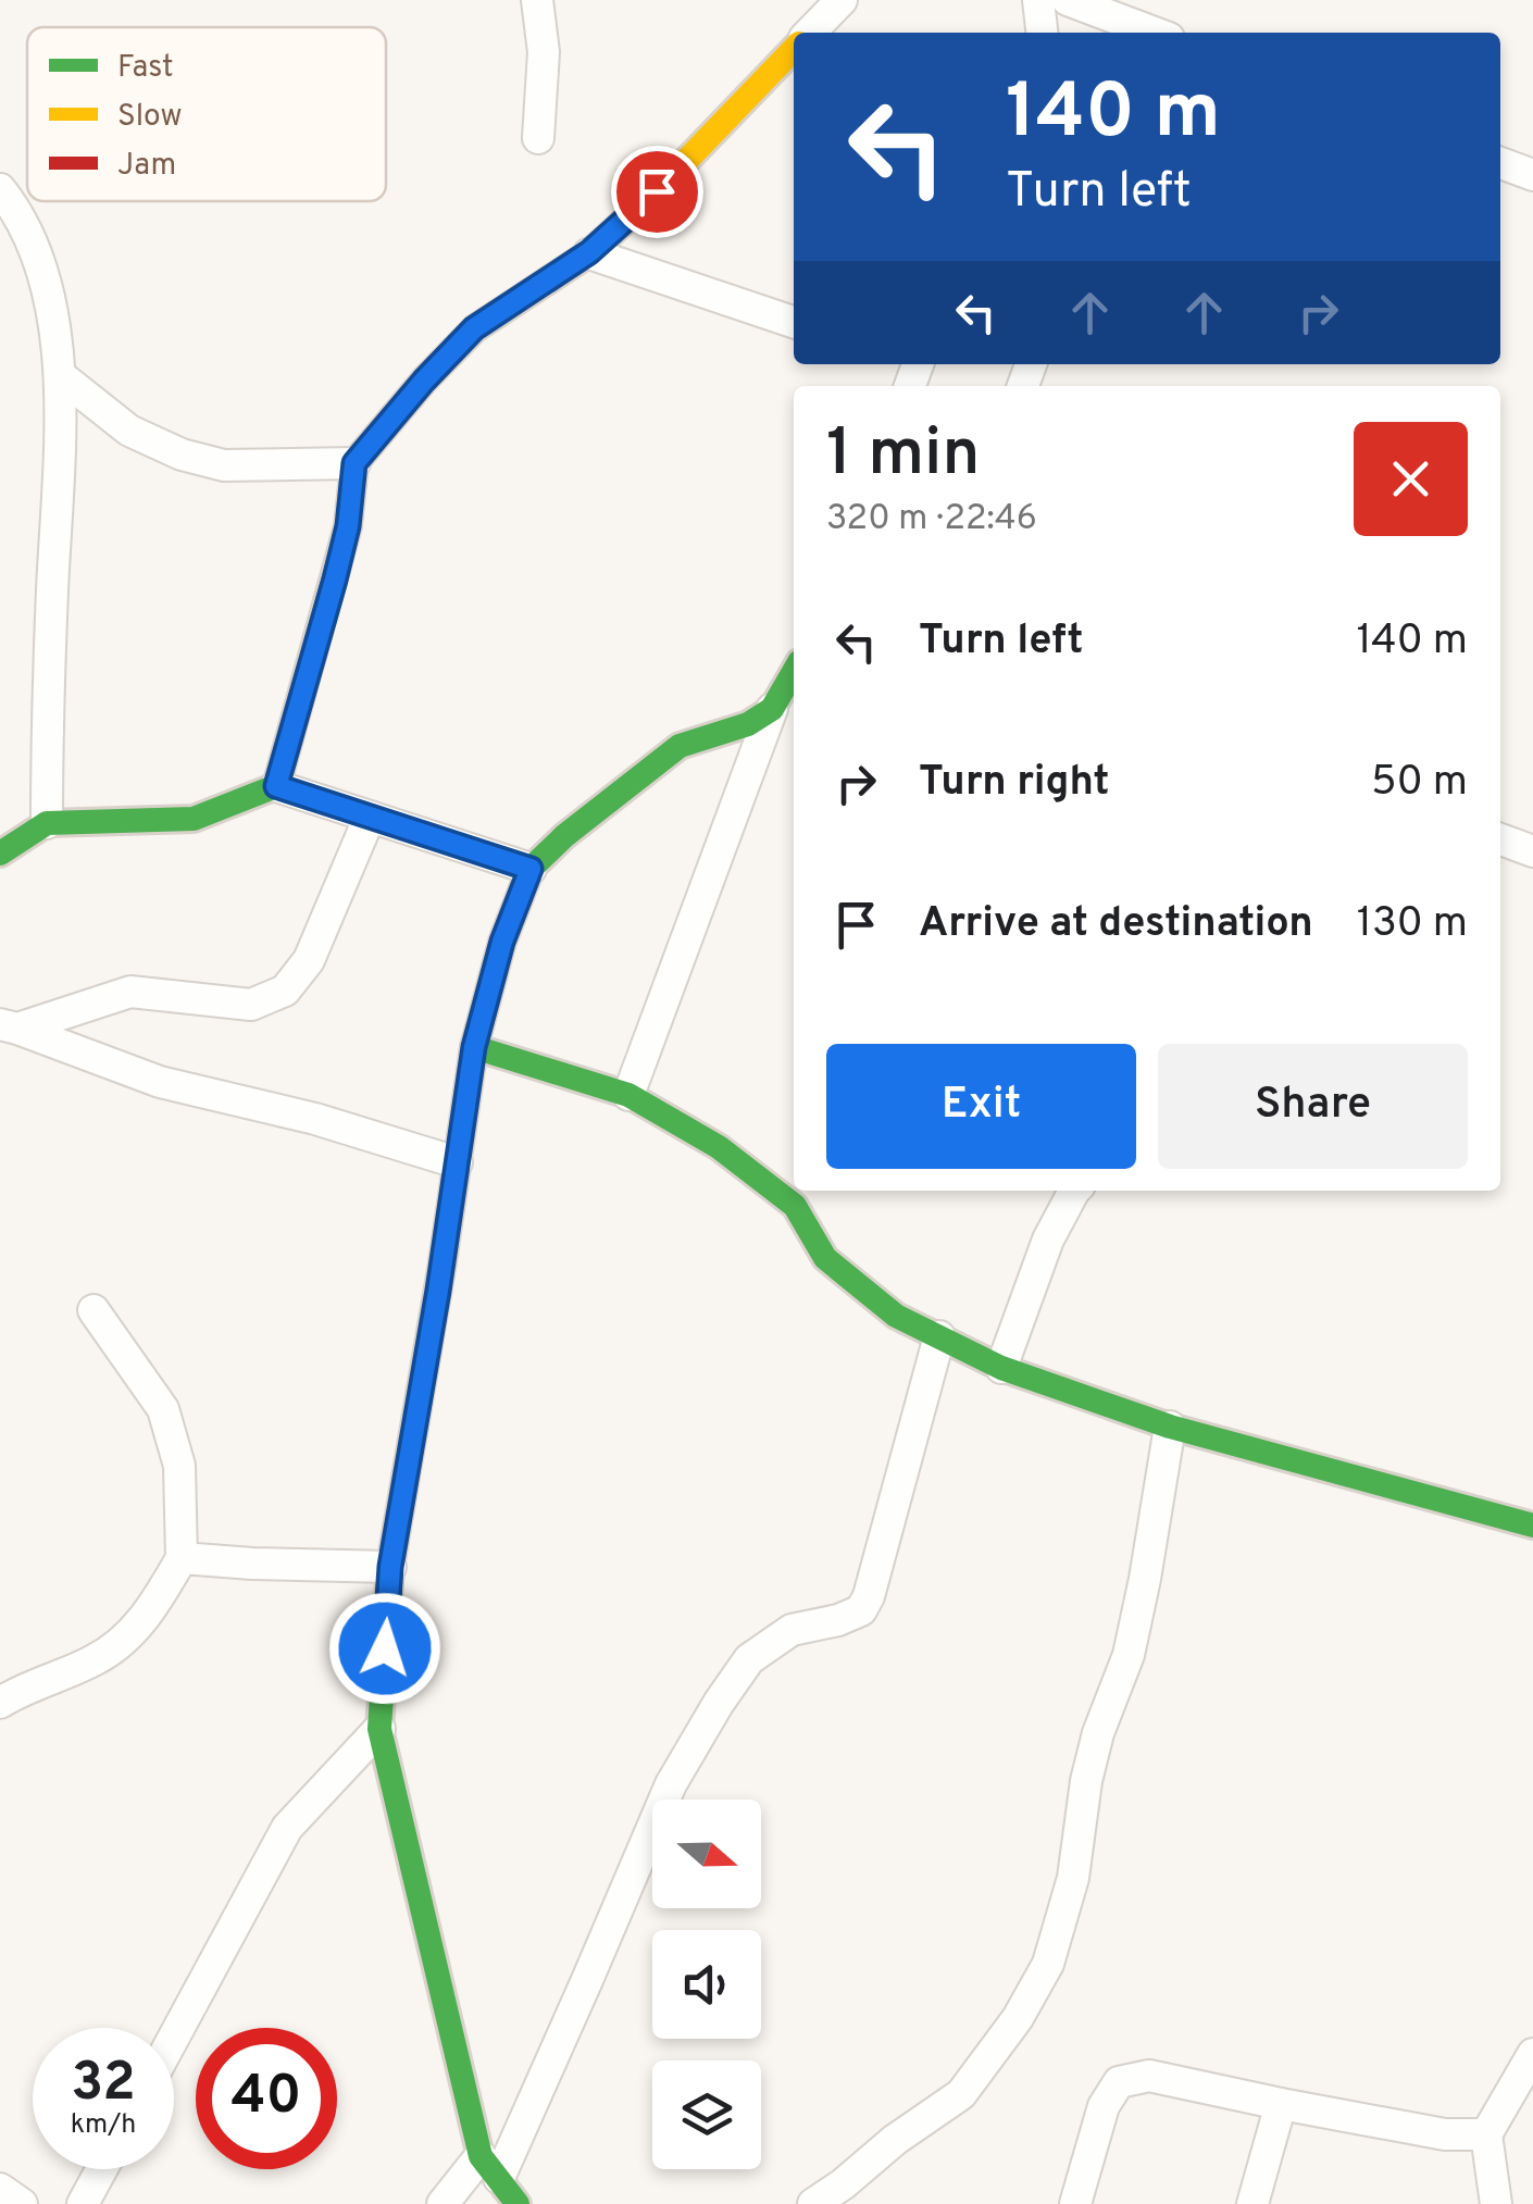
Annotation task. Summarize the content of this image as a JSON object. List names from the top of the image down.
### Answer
{
  "legend": ["Fast", "Slow", "Jam"],
  "north": "right",
  "page": {
    "turn": ["140 m", "Turn left"],
    "heading": ["1 min", "320 m · 22:46"],
    "list": [
      {
        "name": "Turn left",
        "value": "140 m"
      },
      {
        "name": "Turn right",
        "value": "50 m"
      },
      {
        "name": "Arrive at destination",
        "value": "130 m"
      }
    ],
    "buttons": ["Exit", "Share"],
    "speed": "32 km/h",
    "limit": "40"
  }
}
